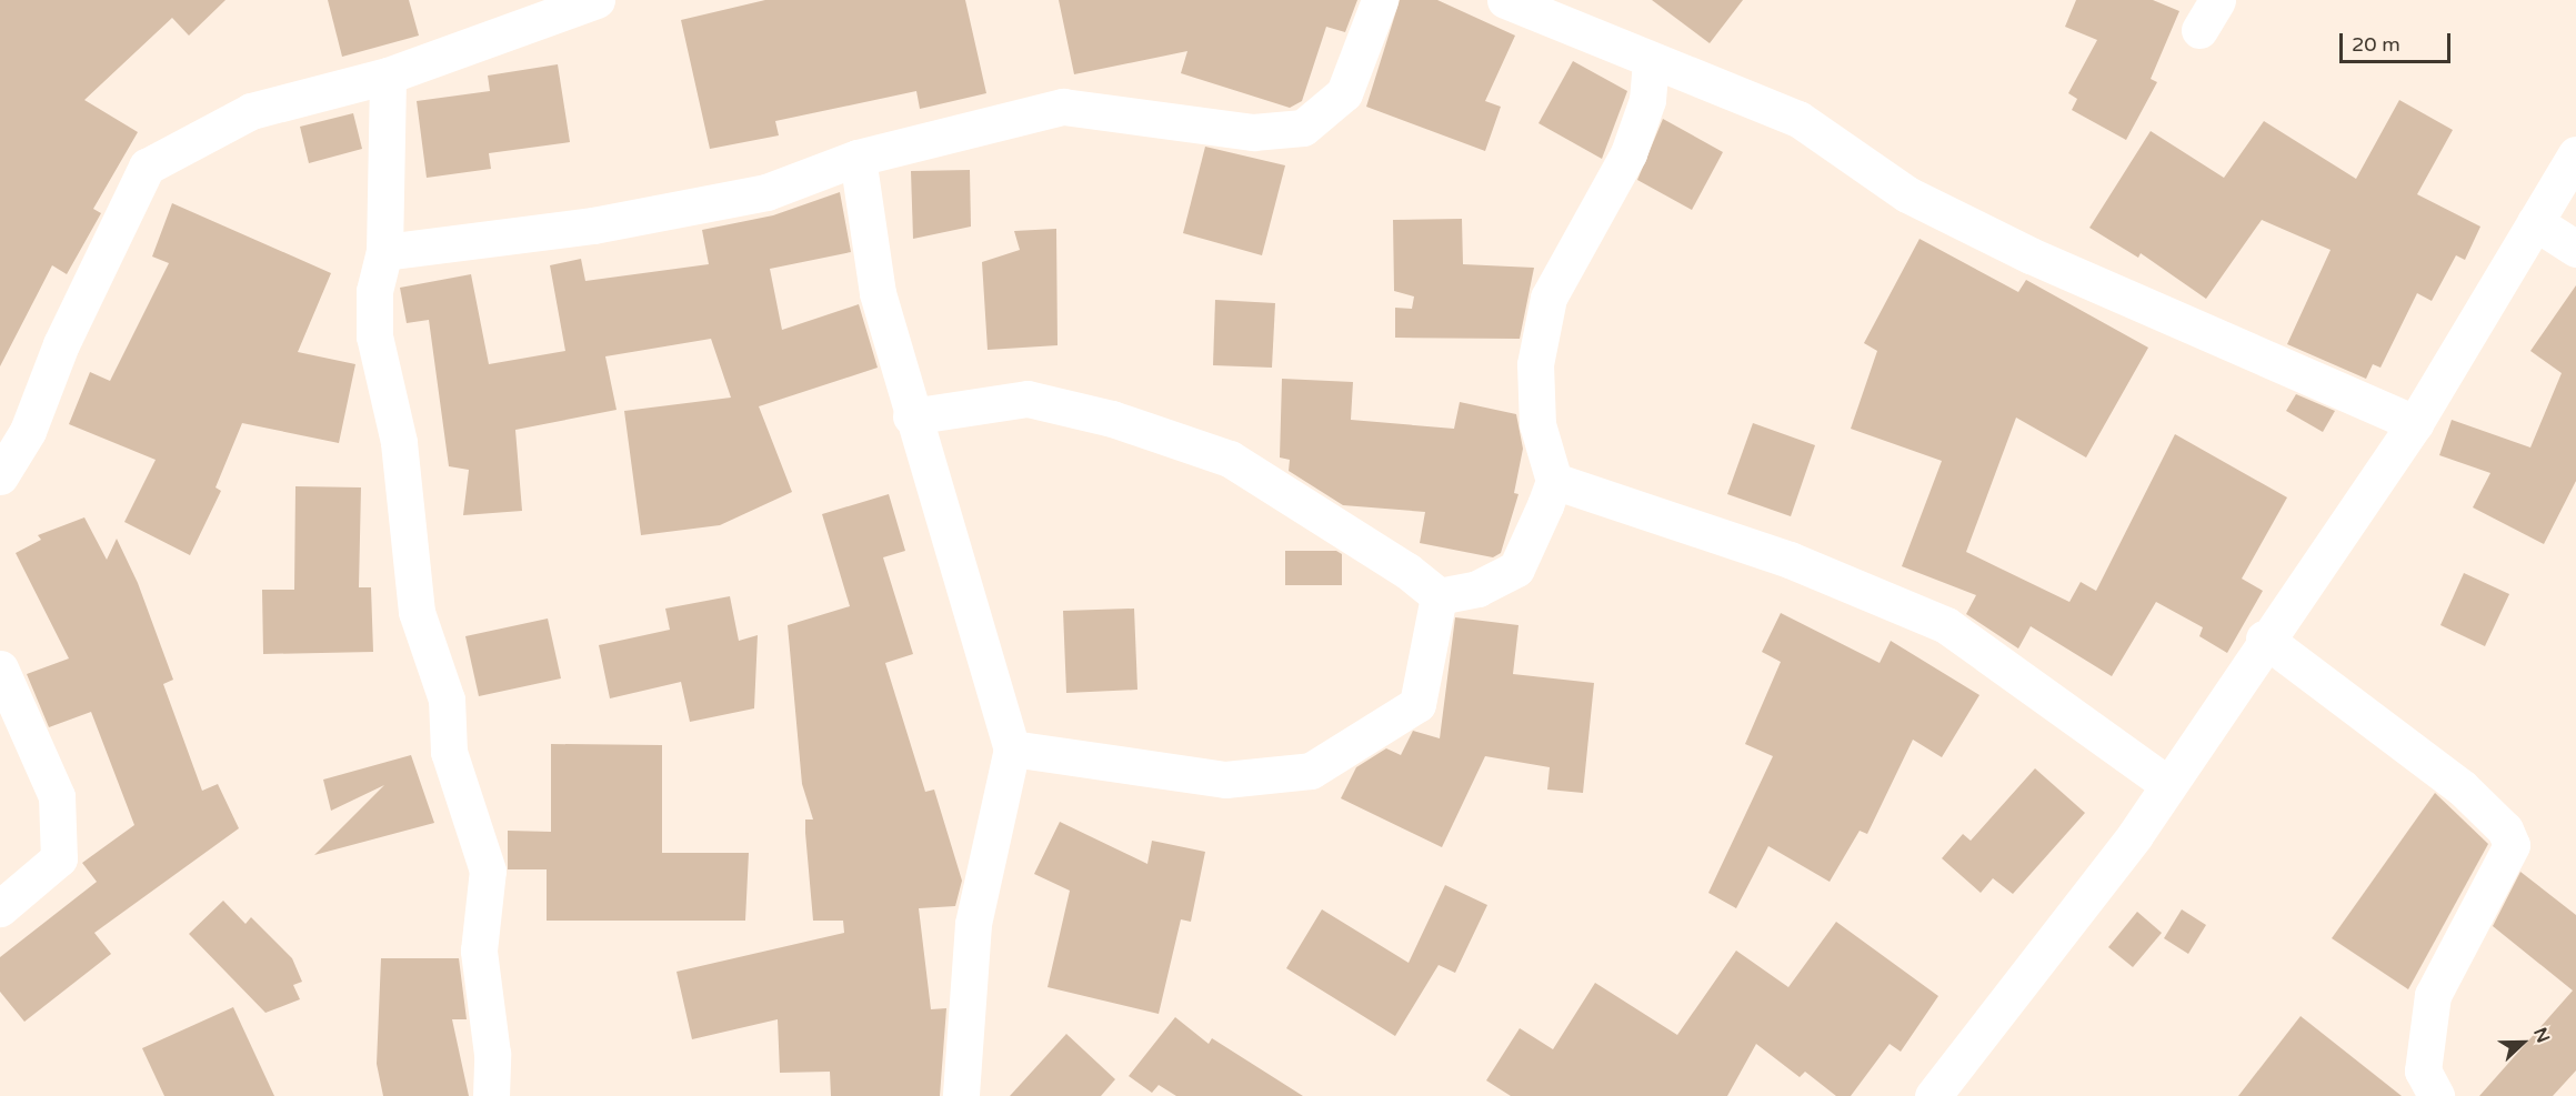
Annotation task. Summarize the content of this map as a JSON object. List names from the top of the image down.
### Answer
{
  "scale_bar": "20 m",
  "north": "right"
}
